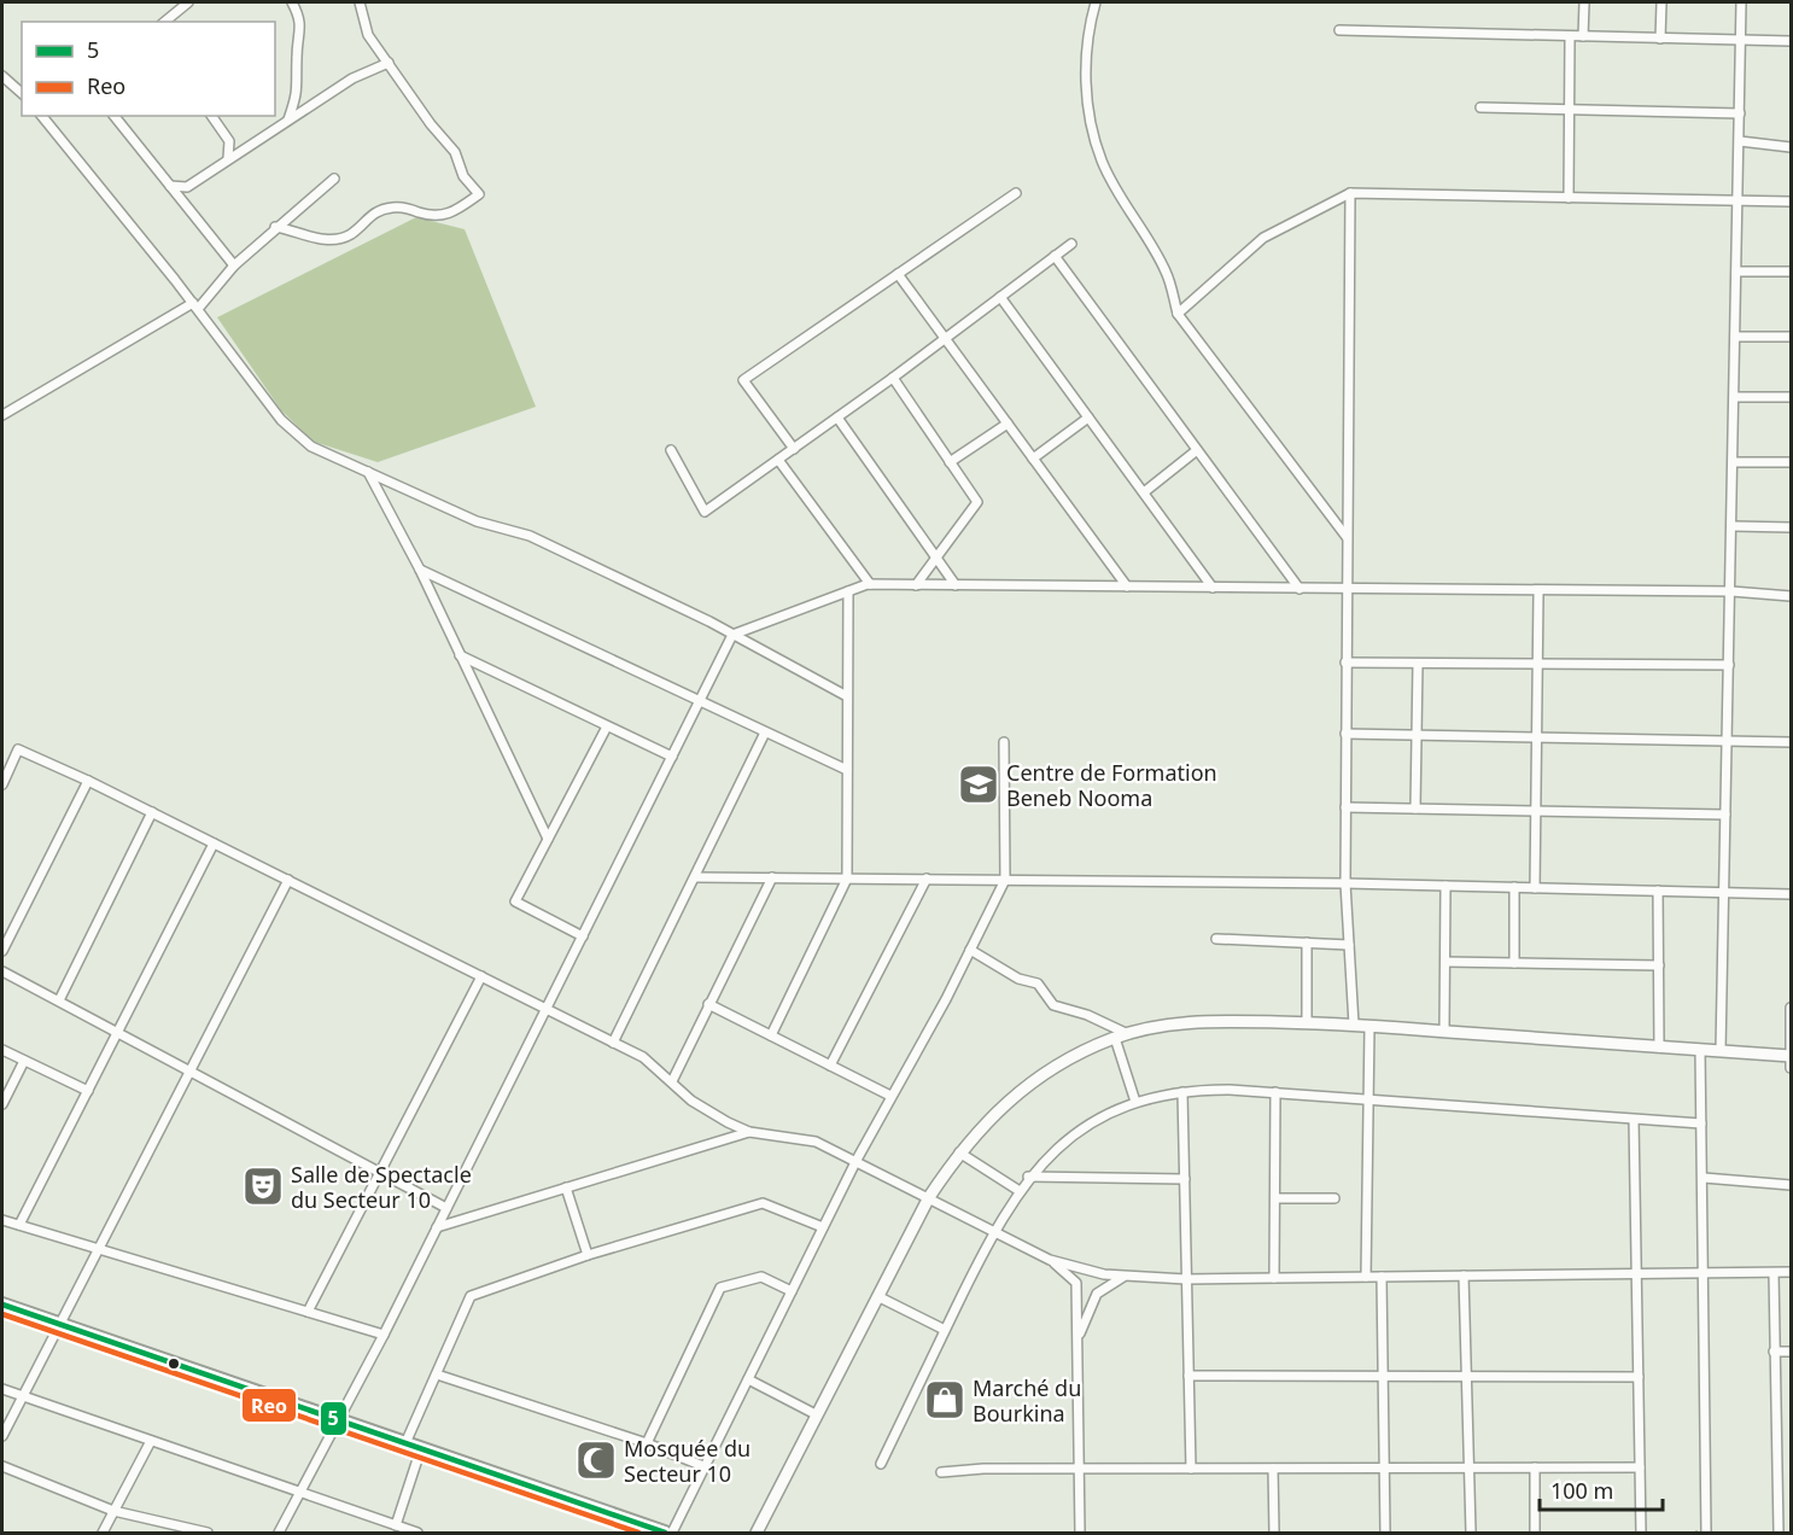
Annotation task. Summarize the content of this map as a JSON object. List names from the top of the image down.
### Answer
{
  "places": {
    "school or university": ["Centre de Formation Beneb Nooma"],
    "theatre": ["Salle de Spectacle du Secteur 10"],
    "shop": ["Marché du Bourkina"],
    "mosque": ["Mosquée du Secteur 10"]
  },
  "lines": ["transit line 5", "transit line Reo"],
  "legend": ["5", "Reo"],
  "scale_bar": "100 m"
}
